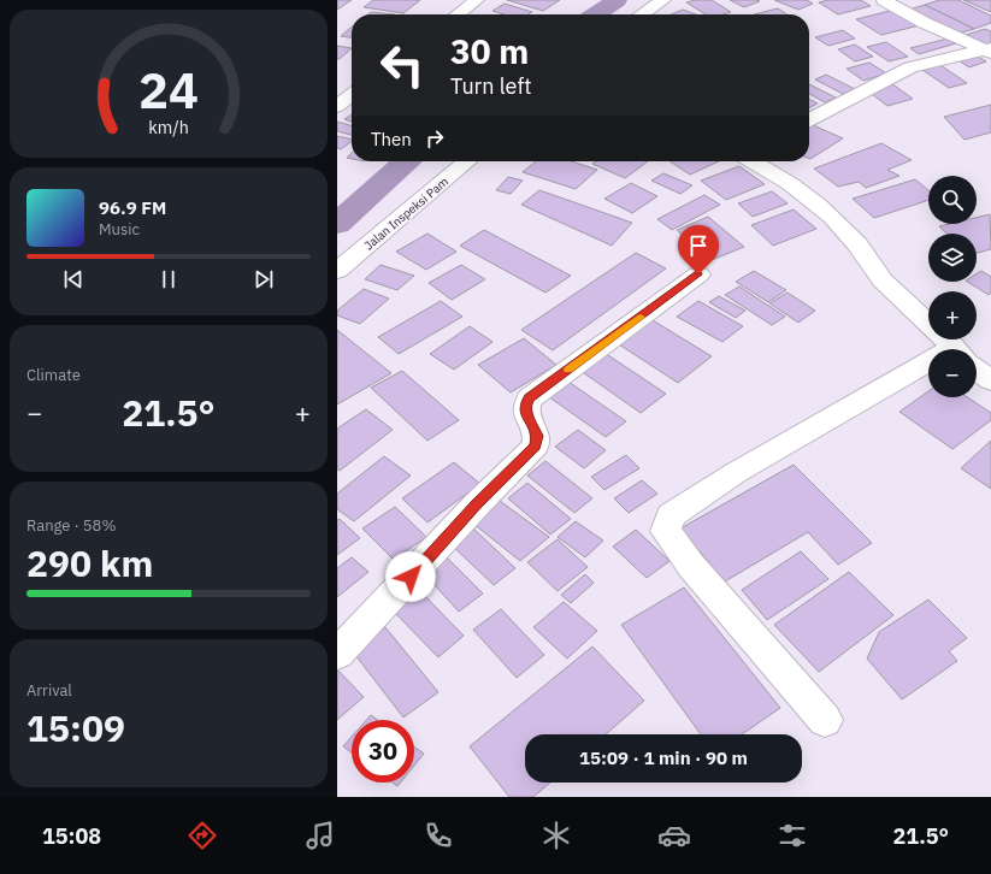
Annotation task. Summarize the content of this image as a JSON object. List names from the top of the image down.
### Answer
{
  "streets": {
    "street": ["Jalan Inspeksi Pam"]
  },
  "page": {
    "turn": ["30 m", "Turn left"],
    "then": "Then",
    "map_buttons": ["+", "−"],
    "song": ["96.9 FM", "Music"],
    "tile": [
      "Climate",
      ["Range · 58%", "290 km"],
      ["Arrival", "15:09"]
    ],
    "heat": ["−", "21.5°", "+"],
    "limit": "30",
    "trip": "15:09 · 1 min · 90 m",
    "tabs": ["15:08", "21.5°"],
    "gauge": ["24", "km/h"]
  }
}
